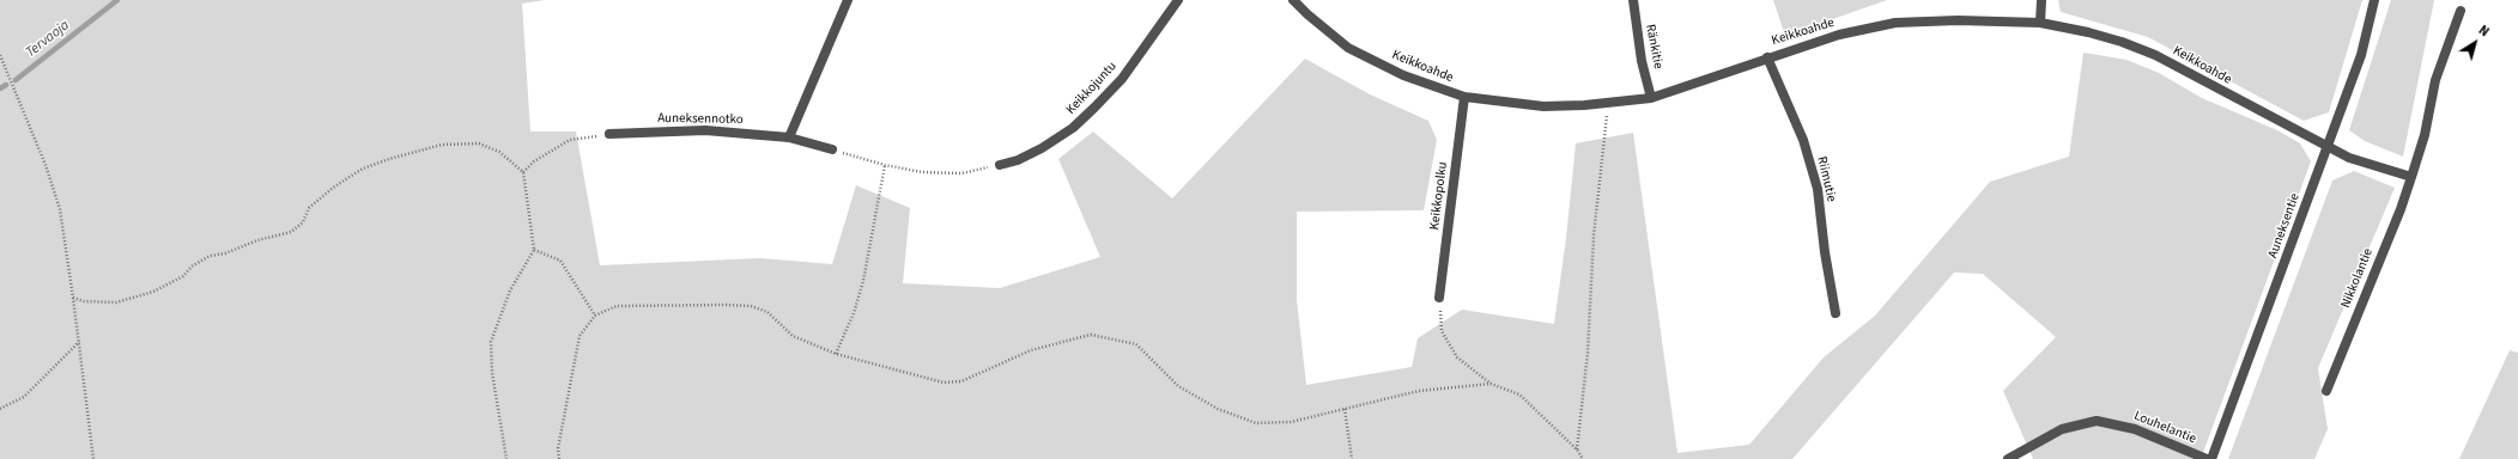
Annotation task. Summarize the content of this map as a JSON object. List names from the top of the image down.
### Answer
{
  "streets": {
    "street": [
      "Keikkoahde",
      "Ränkitie",
      "Keikkojuntu",
      "Auneksennotko",
      "Riimutie",
      "Keikkopolku",
      "Auneksentie",
      "Nikkolantie",
      "Louhelantie"
    ]
  },
  "crossings": [
    ["Keikkoahde", "Ränkitie"],
    ["Keikkoahde", "Riimutie"],
    ["Keikkoahde", "Keikkopolku"],
    ["Keikkoahde", "Auneksentie"]
  ],
  "water": ["Tervaoja"],
  "north": "top right"
}
